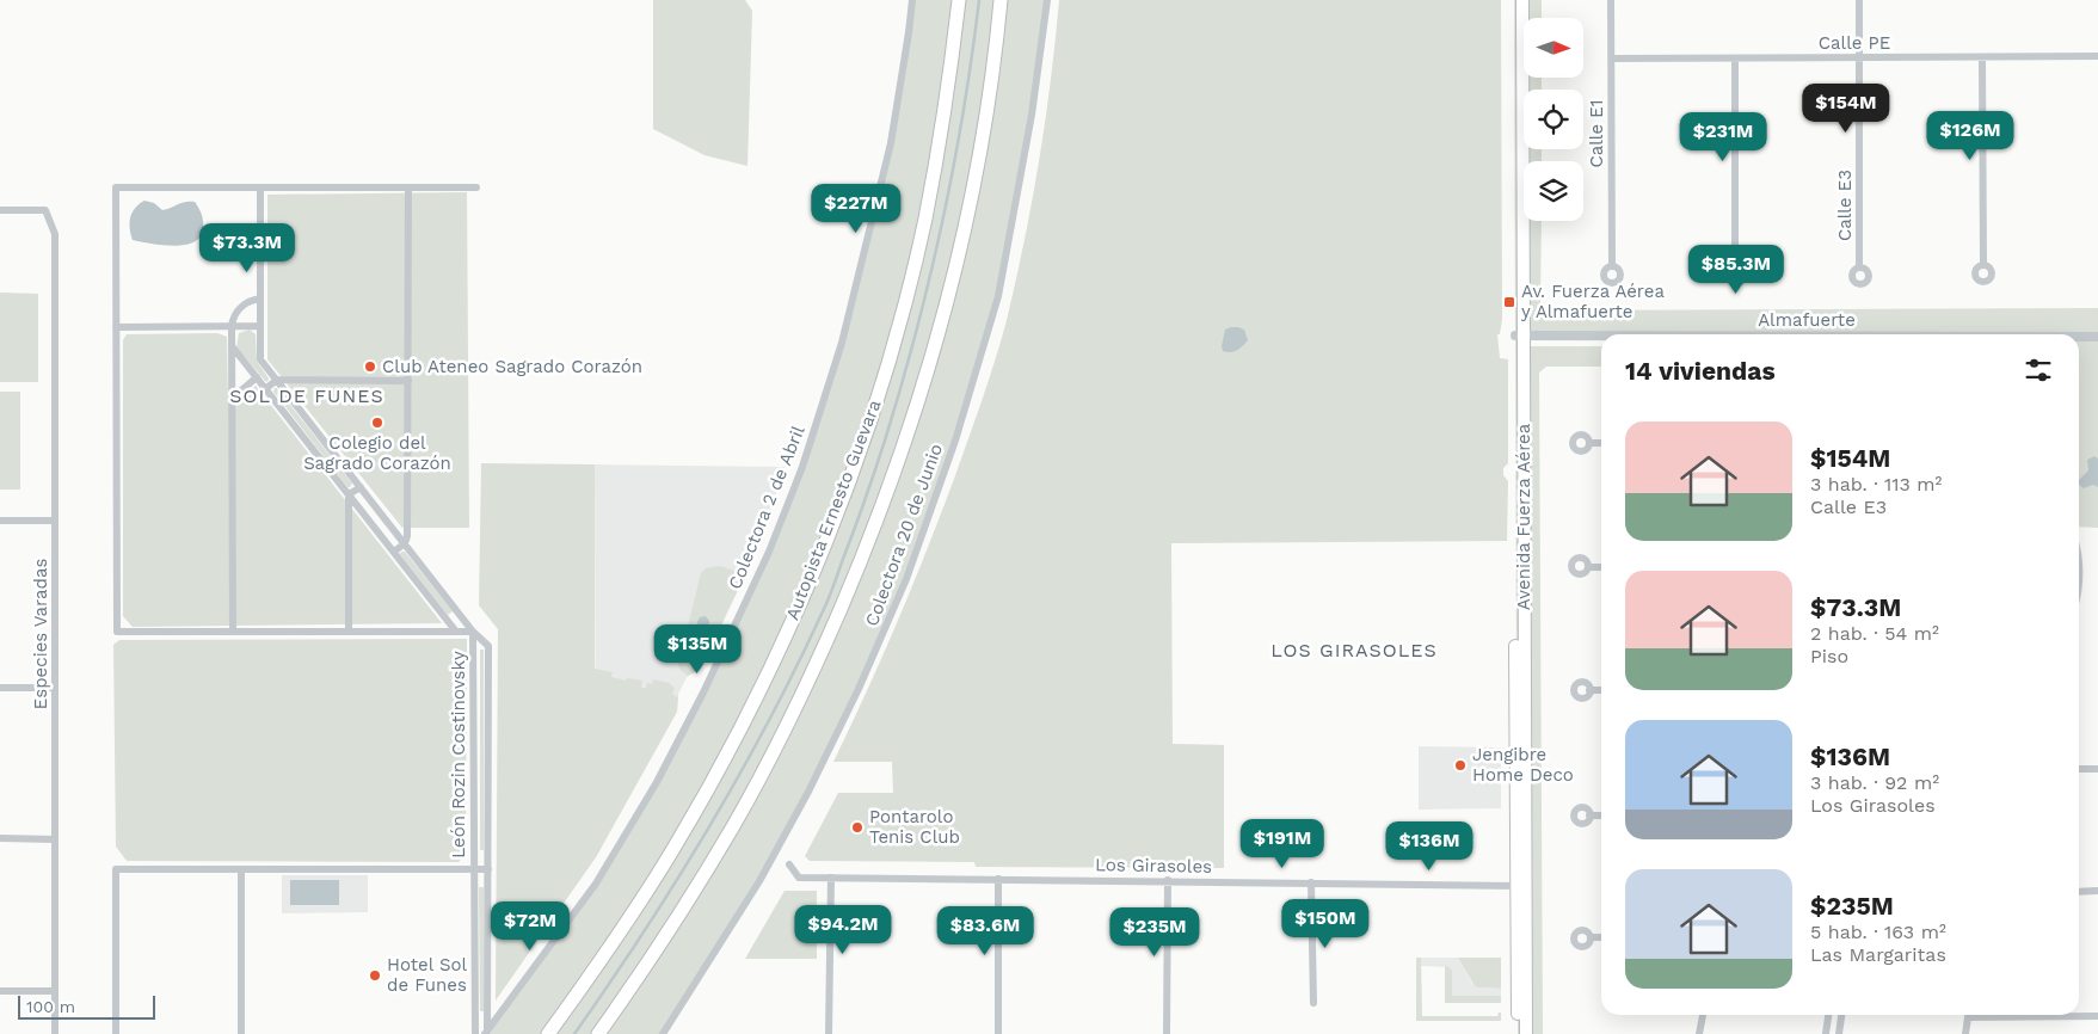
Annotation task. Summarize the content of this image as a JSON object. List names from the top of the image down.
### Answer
{
  "streets": {
    "highway": ["Autopista Ernesto Guevara"],
    "main road": ["Avenida Fuerza Aérea"],
    "street": [
      "Calle PE",
      "Calle E1",
      "Calle E3",
      "Almafuerte",
      "Colectora 2 de Abril",
      "Colectora 20 de Junio",
      "Especies Varadas",
      "León Rozin Costinovsky",
      "Los Girasoles"
    ]
  },
  "crossings": [
    ["Calle PE", "Calle E1"],
    ["Calle PE", "Calle E3"],
    ["Almafuerte", "Avenida Fuerza Aérea"],
    ["Colectora 2 de Abril", "León Rozin Costinovsky"],
    ["Avenida Fuerza Aérea", "Los Girasoles"]
  ],
  "districts": ["SOL DE FUNES", "LOS GIRASOLES"],
  "places": {
    "transit": ["Av. Fuerza Aérea y Almafuerte"],
    "other": [
      "Club Ateneo Sagrado Corazón",
      "Colegio del Sagrado Corazón",
      "Jengibre Home Deco",
      "Pontarolo Tenis Club",
      "Hotel Sol de Funes"
    ]
  },
  "scale_bar": "100 m",
  "north": "right",
  "page": {
    "price": [
      "$154M",
      "$126M",
      "$231M",
      "$227M",
      "$73.3M",
      "$85.3M",
      "$135M",
      "$191M",
      "$136M",
      "$150M",
      "$72M",
      "$94.2M",
      "$83.6M",
      "$235M"
    ],
    "heading": "14 viviendas",
    "list": [
      {
        "name": "$154M",
        "note": "3 hab. · 113 m² · Calle E3"
      },
      {
        "name": "$73.3M",
        "note": "2 hab. · 54 m² · Piso"
      },
      {
        "name": "$136M",
        "note": "3 hab. · 92 m² · Los Girasoles"
      },
      {
        "name": "$235M",
        "note": "5 hab. · 163 m² · Las Margaritas"
      }
    ],
    "scale": "100 m"
  }
}
